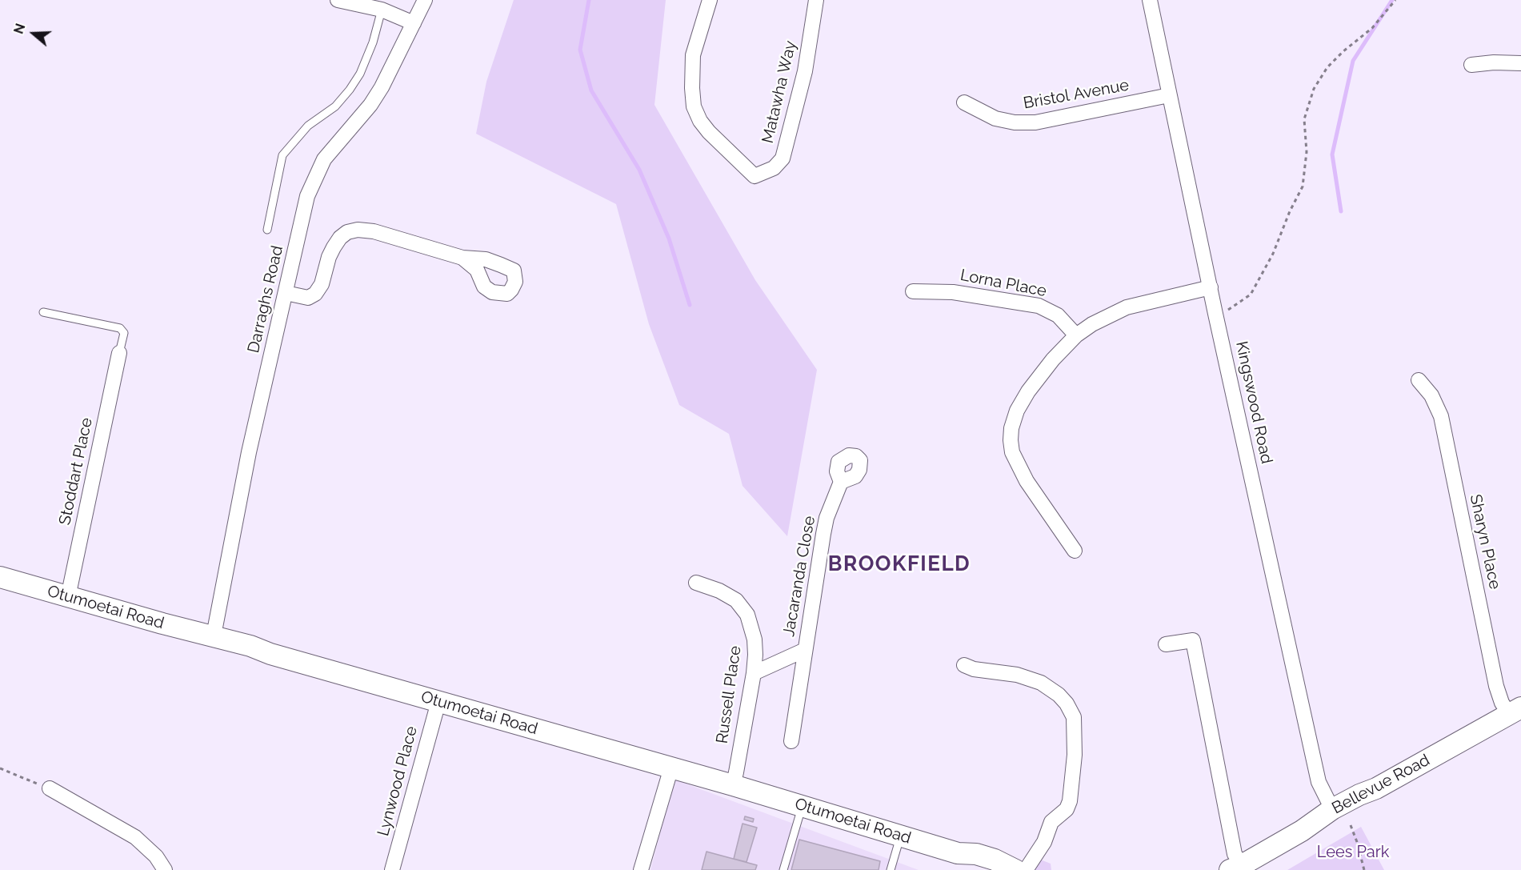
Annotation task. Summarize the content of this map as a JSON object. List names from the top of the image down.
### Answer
{
  "streets": {
    "main road": ["Otumoetai Road", "Bellevue Road"],
    "street": [
      "Matawha Way",
      "Bristol Avenue",
      "Lorna Place",
      "Darraghs Road",
      "Kingswood Road",
      "Stoddart Place",
      "Sharyn Place",
      "Jacaranda Close",
      "Russell Place",
      "Lynwood Place"
    ]
  },
  "crossings": [
    ["Bristol Avenue", "Kingswood Road"],
    ["Darraghs Road", "Otumoetai Road"],
    ["Kingswood Road", "Bellevue Road"],
    ["Stoddart Place", "Otumoetai Road"],
    ["Sharyn Place", "Bellevue Road"],
    ["Jacaranda Close", "Russell Place"],
    ["Otumoetai Road", "Russell Place"],
    ["Otumoetai Road", "Lynwood Place"]
  ],
  "districts": ["BROOKFIELD"],
  "parks": ["Lees Park"],
  "north": "left"
}
